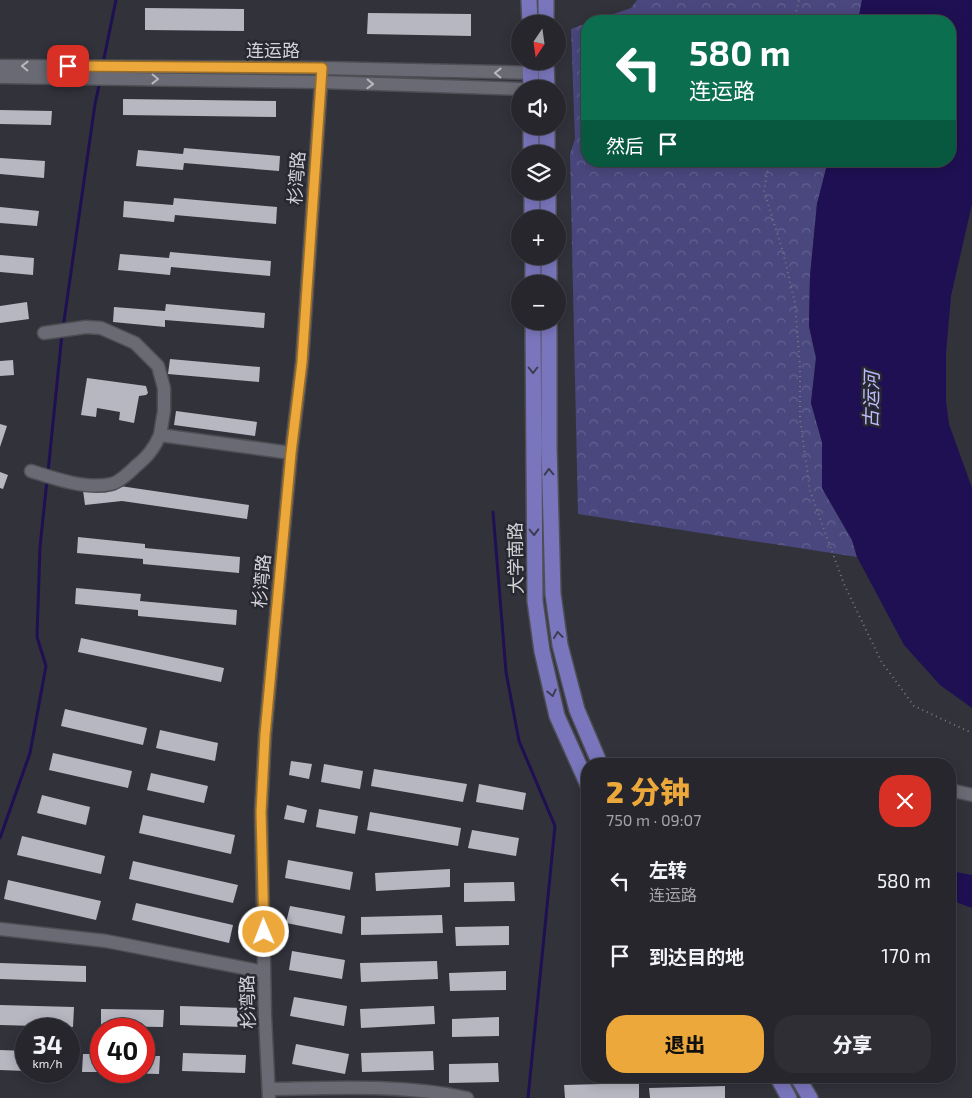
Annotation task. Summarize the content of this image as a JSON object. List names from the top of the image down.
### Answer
{
  "streets": {
    "main road": ["大学南路"],
    "street": ["连运路", "杉湾路"]
  },
  "crossings": [
    ["连运路", "杉湾路"]
  ],
  "water": ["古运河"],
  "north": "bottom",
  "page": {
    "map_buttons": ["+", "−"],
    "turn": ["580 m", "连运路"],
    "then": "然后",
    "heading": ["2 分钟", "750 m · 09:07"],
    "list": [
      {
        "name": "左转",
        "note": "连运路",
        "value": "580 m"
      },
      {
        "name": "到达目的地",
        "value": "170 m"
      }
    ],
    "buttons": ["退出", "分享"],
    "speed": "34 km/h",
    "limit": "40"
  }
}
